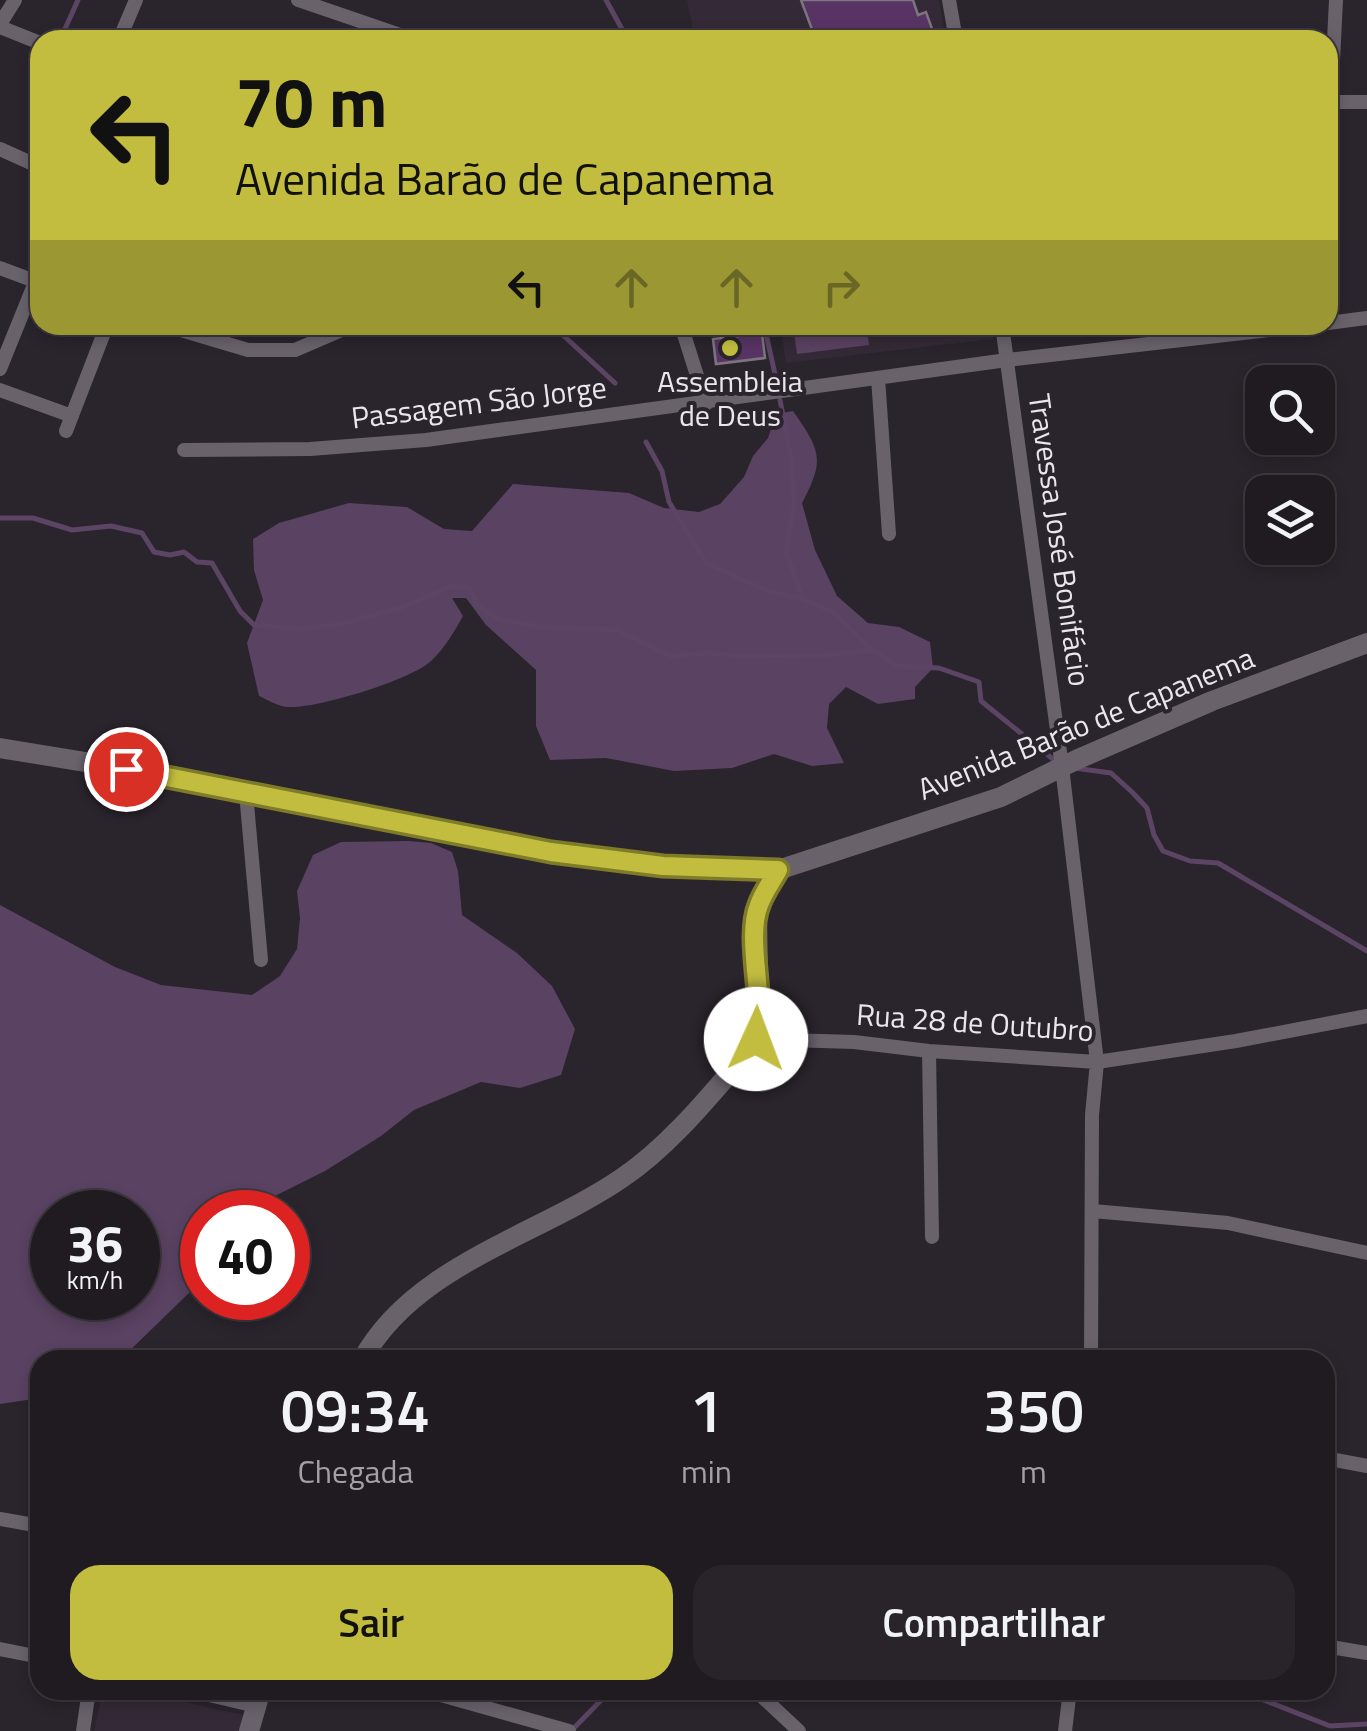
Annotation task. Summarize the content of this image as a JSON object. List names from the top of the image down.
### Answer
{
  "streets": {
    "street": [
      "Passagem São Jorge",
      "Travessa José Bonifácio",
      "Avenida Barão de Capanema",
      "Rua 28 de Outubro"
    ]
  },
  "crossings": [
    ["Passagem São Jorge", "Travessa José Bonifácio"],
    ["Travessa José Bonifácio", "Avenida Barão de Capanema"],
    ["Travessa José Bonifácio", "Rua 28 de Outubro"]
  ],
  "places": ["Assembleia de Deus"],
  "page": {
    "turn": ["70 m", "Avenida Barão de Capanema"],
    "speed": "36 km/h",
    "limit": "40",
    "eta": [
      "09:34",
      "Chegada",
      "1",
      "min",
      "350",
      "m"
    ],
    "buttons": ["Sair", "Compartilhar"]
  }
}
